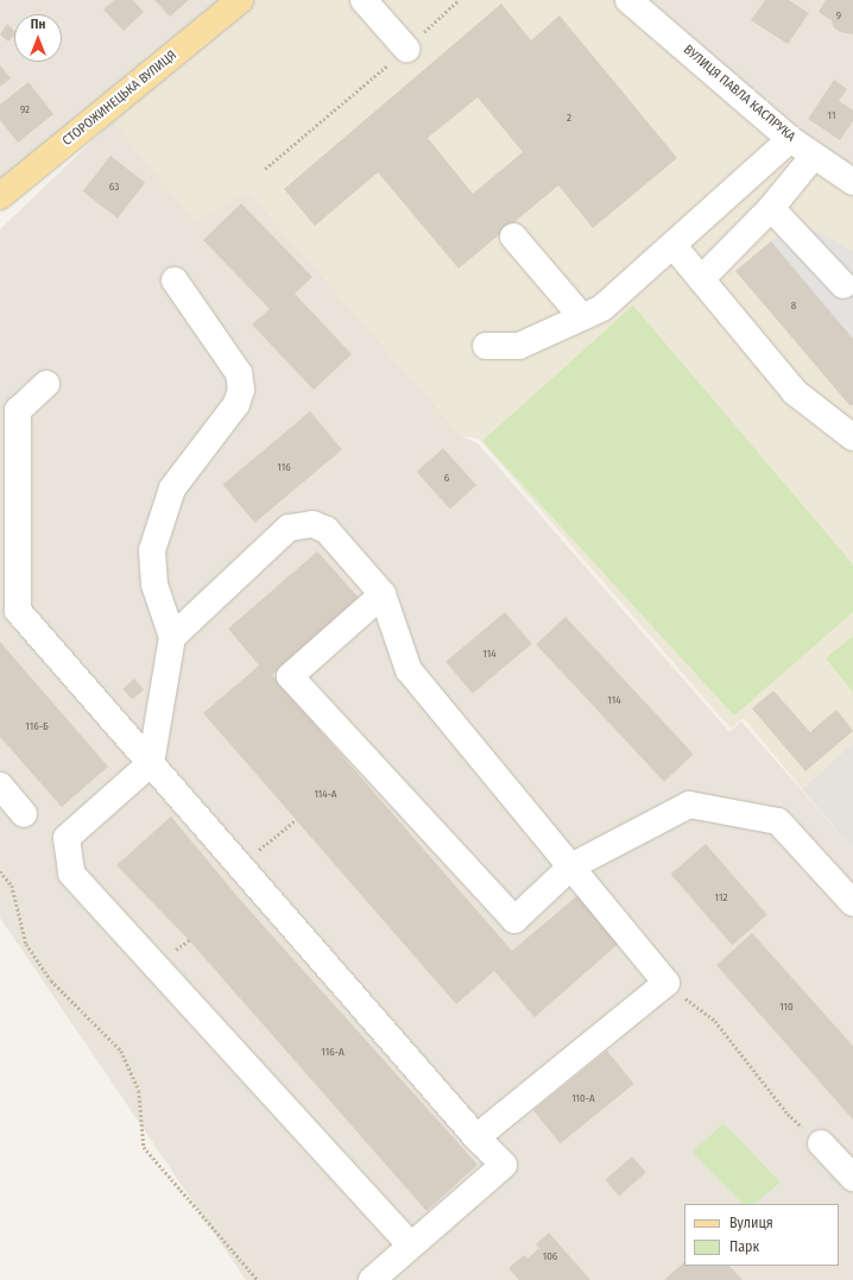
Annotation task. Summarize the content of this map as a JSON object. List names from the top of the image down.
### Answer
{
  "streets": {
    "main road": ["СТОРОЖИНЕЦЬКА ВУЛИЦЯ"],
    "street": ["ВУЛИЦЯ ПАВЛА КАСПРУКА"]
  },
  "house_numbers": [
    "9",
    "92",
    "11",
    "2",
    "63",
    "8",
    "116",
    "6",
    "114",
    "114",
    "116-Б",
    "114-А",
    "112",
    "110",
    "116-А",
    "110-А",
    "106"
  ],
  "legend": ["Вулиця", "Парк"],
  "north": "top"
}
